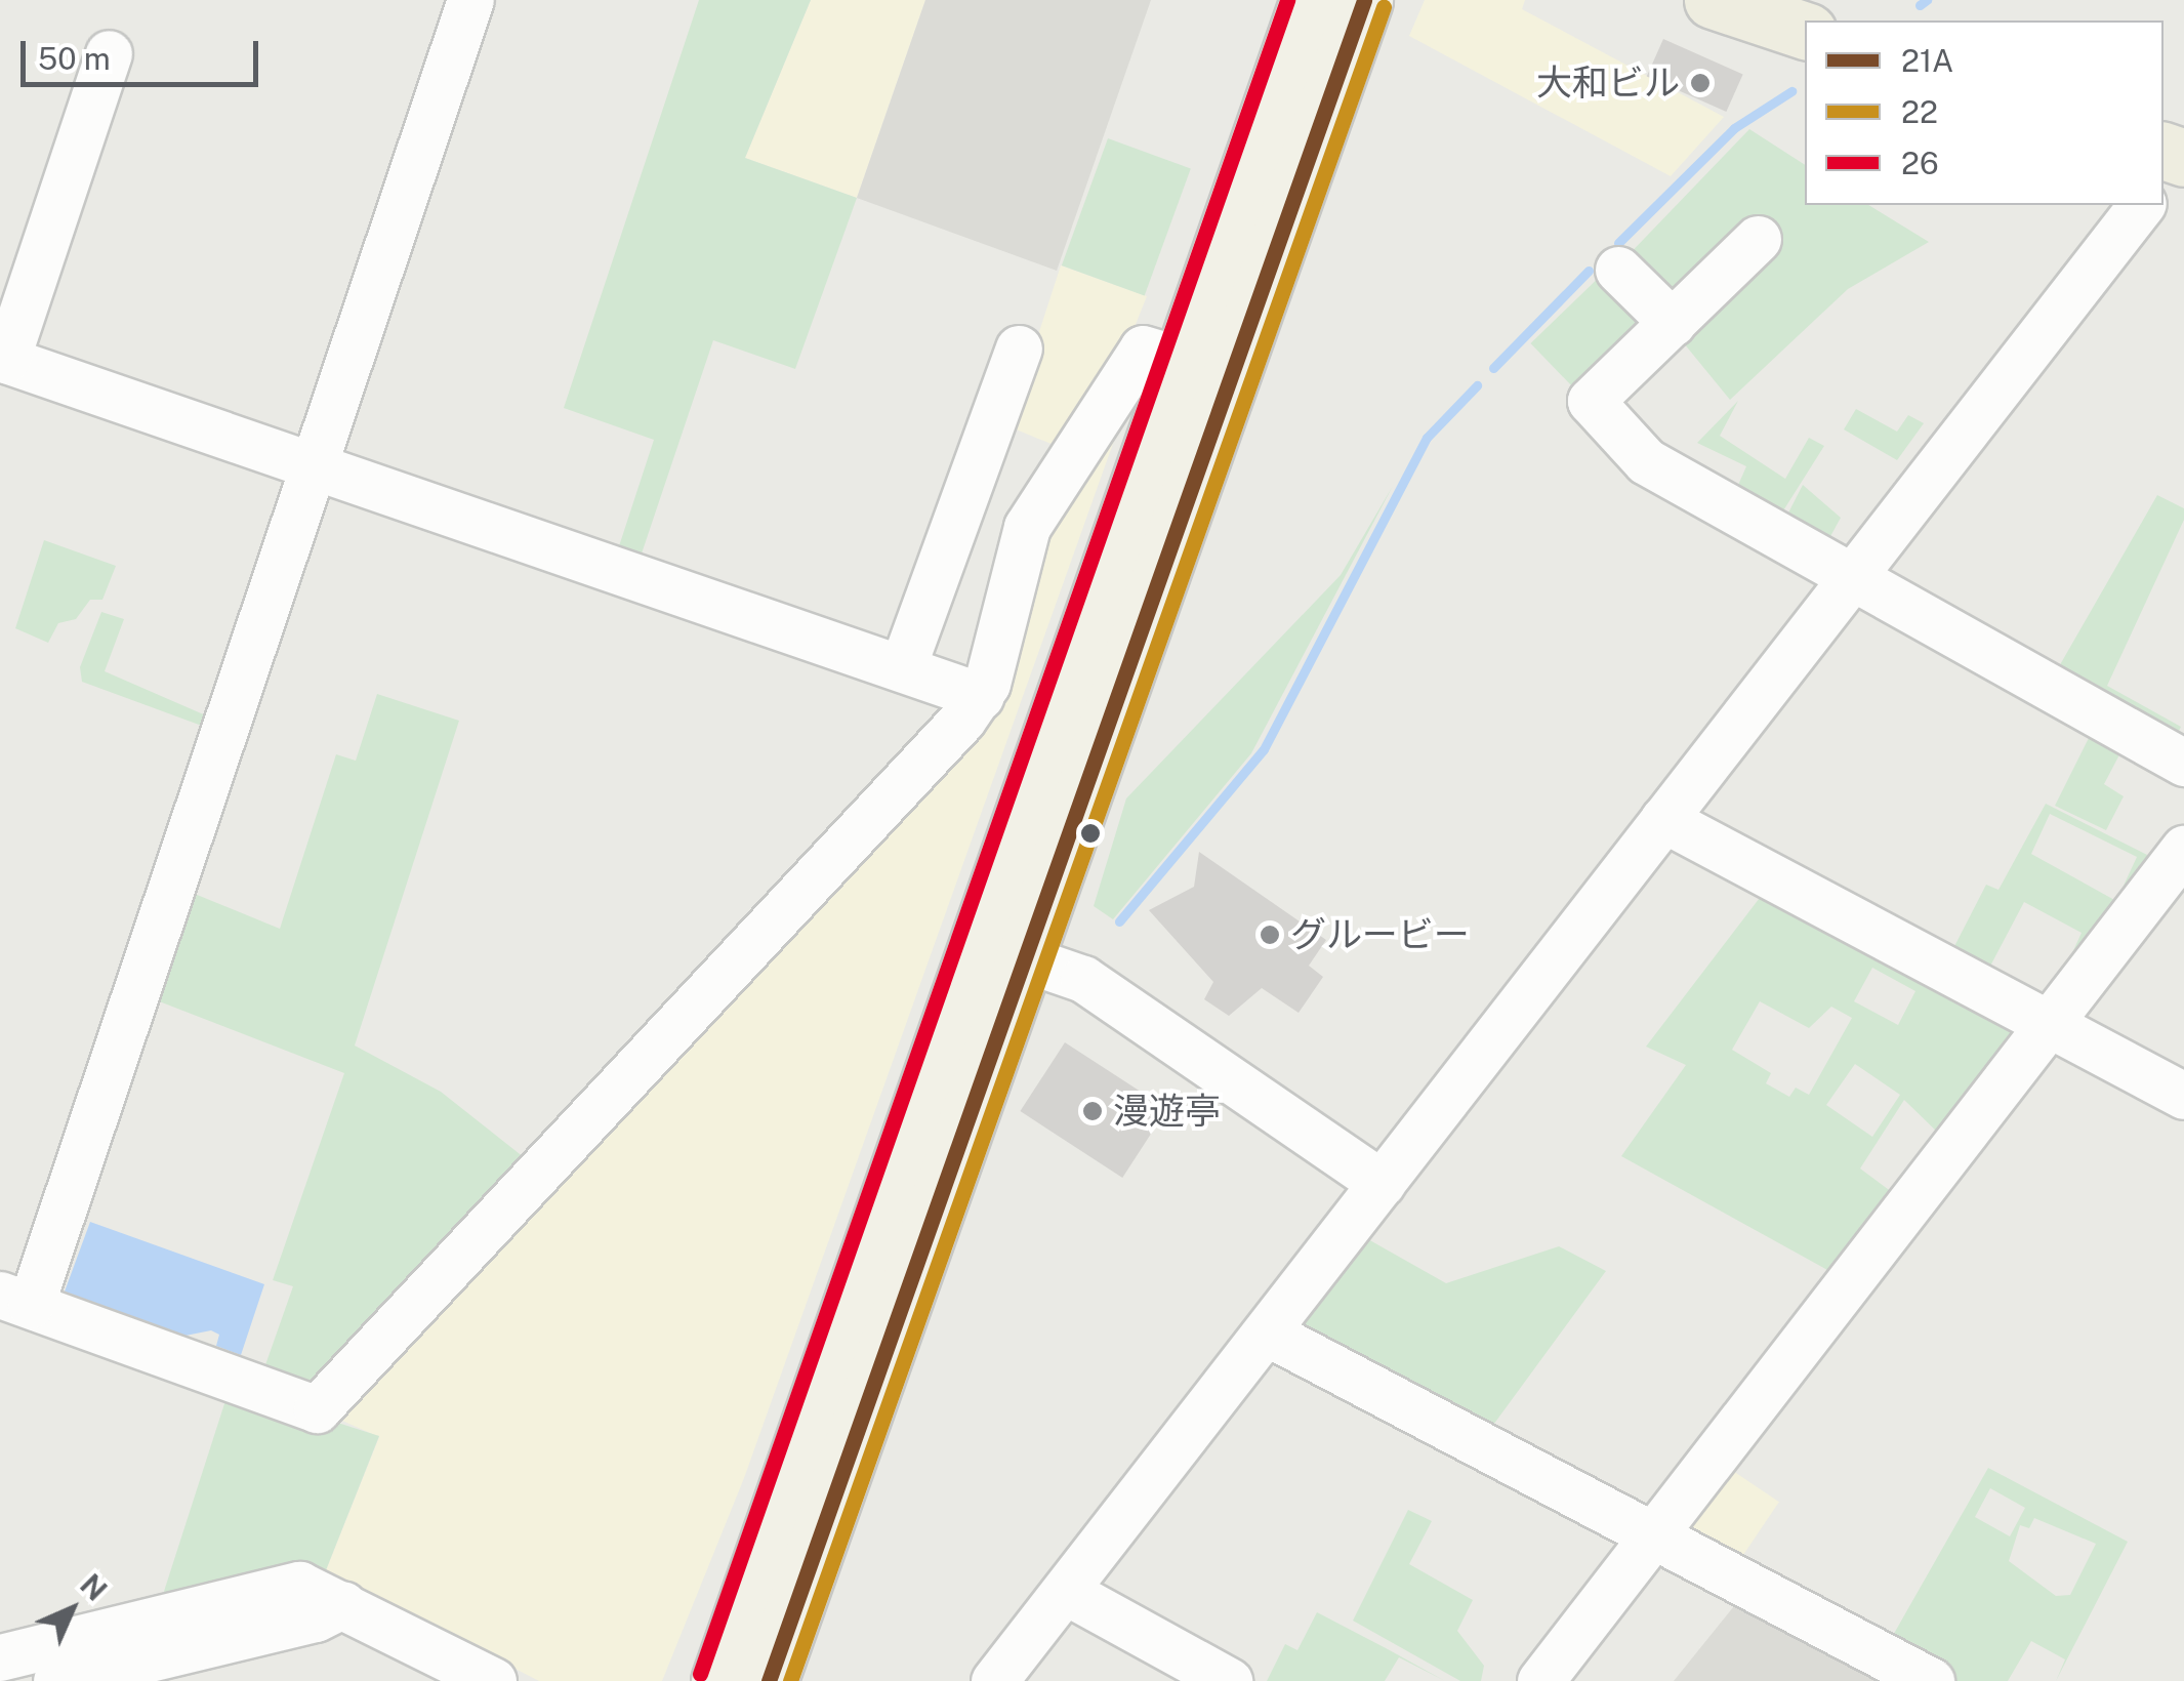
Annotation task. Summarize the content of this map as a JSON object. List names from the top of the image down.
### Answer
{
  "places": ["大和ビル", "グルービー", "漫遊亭"],
  "lines": ["transit line 21A", "transit line 26", "transit line 22"],
  "legend": ["21A", "22", "26"],
  "scale_bar": "50 m",
  "north": "top right"
}
